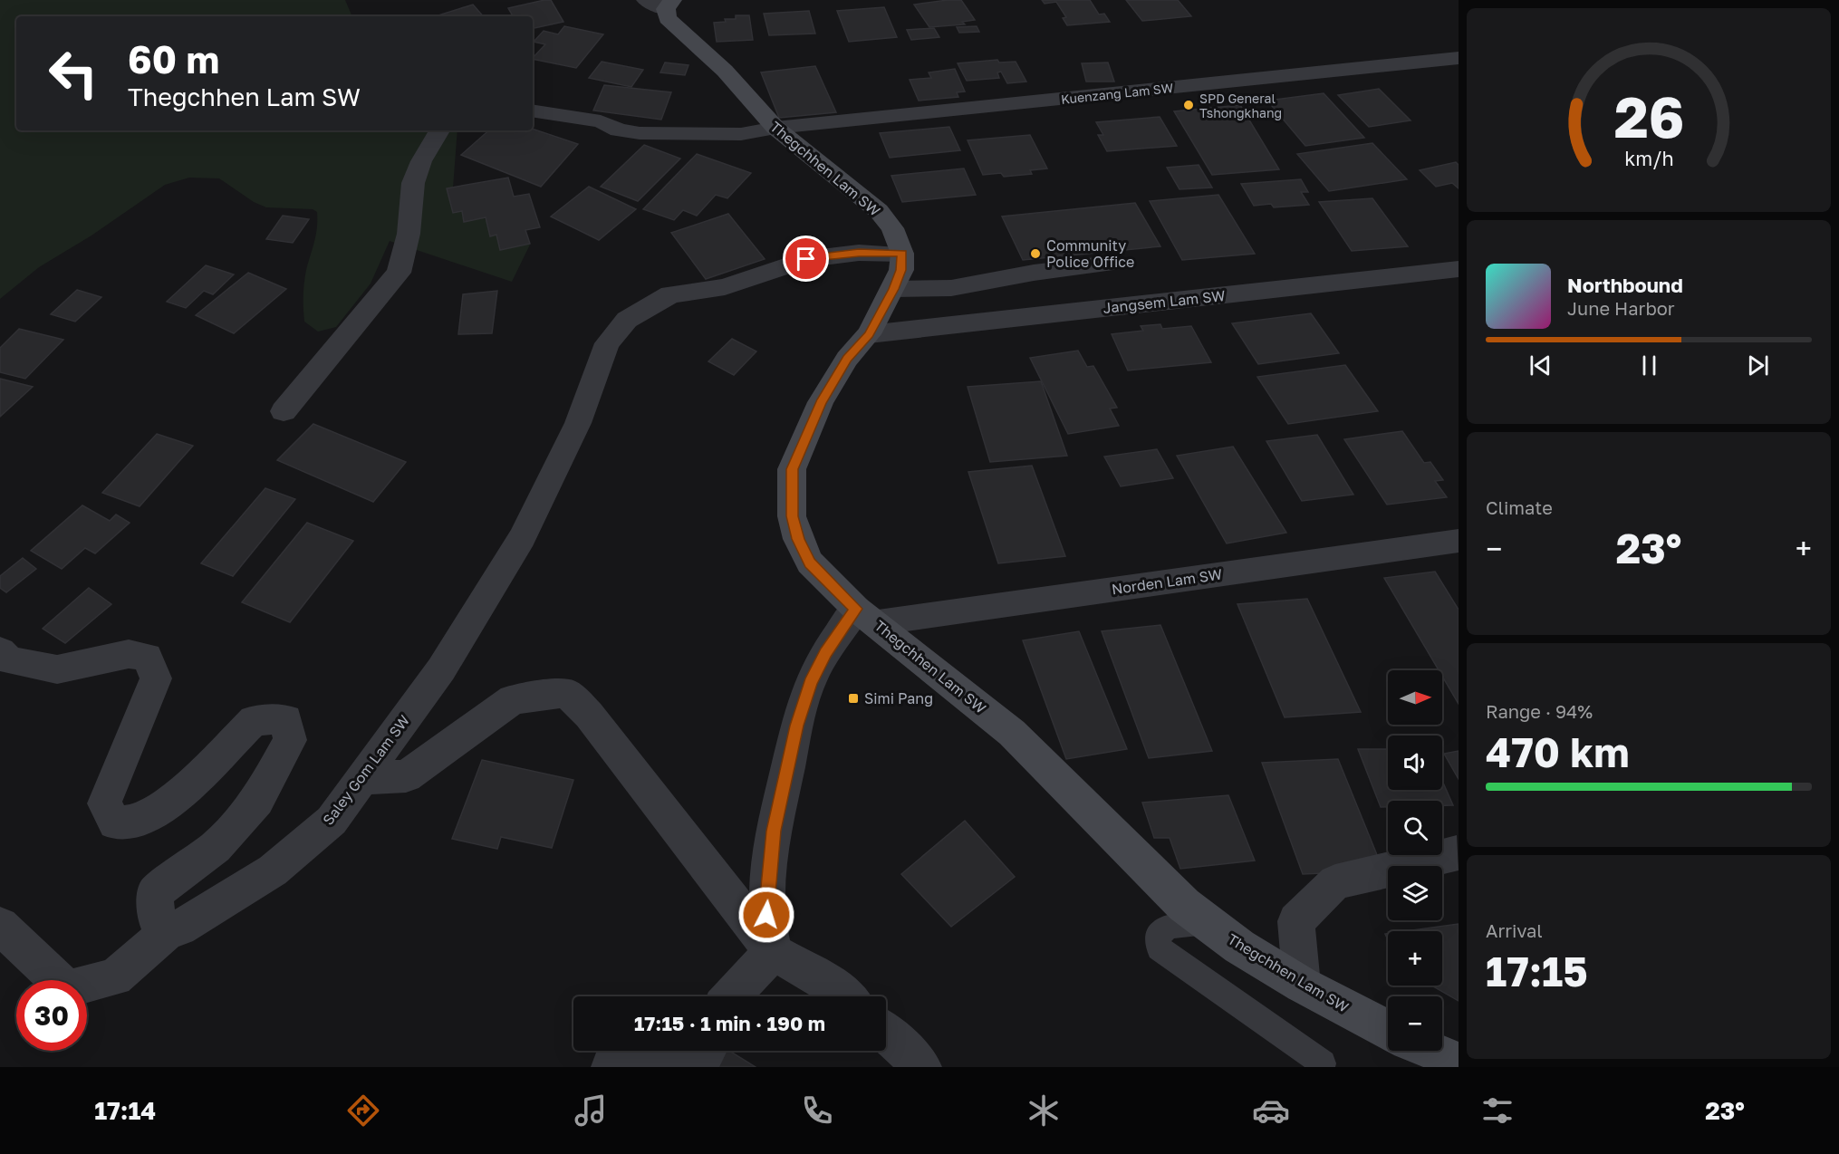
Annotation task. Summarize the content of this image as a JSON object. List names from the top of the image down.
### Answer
{
  "streets": {
    "main road": ["Thegchhen Lam SW"],
    "street": [
      "Kuenzang Lam SW",
      "Jangsem Lam SW",
      "Norden Lam SW",
      "Saley Gom Lam SW"
    ]
  },
  "crossings": [
    ["Kuenzang Lam SW", "Thegchhen Lam SW"],
    ["Thegchhen Lam SW", "Jangsem Lam SW"],
    ["Thegchhen Lam SW", "Norden Lam SW"],
    ["Thegchhen Lam SW", "Saley Gom Lam SW"]
  ],
  "places": {
    "other": ["SPD General Tshongkhang", "Community Police Office"],
    "transit": ["Simi Pang"]
  },
  "north": "right",
  "page": {
    "turn": ["60 m", "Thegchhen Lam SW"],
    "song": ["Northbound", "June Harbor"],
    "tile": [
      "Climate",
      ["Range · 94%", "470 km"],
      ["Arrival", "17:15"]
    ],
    "heat": ["−", "23°", "+"],
    "map_buttons": ["+", "−"],
    "limit": "30",
    "trip": "17:15 · 1 min · 190 m",
    "tabs": ["17:14", "23°"],
    "gauge": ["26", "km/h"]
  }
}
